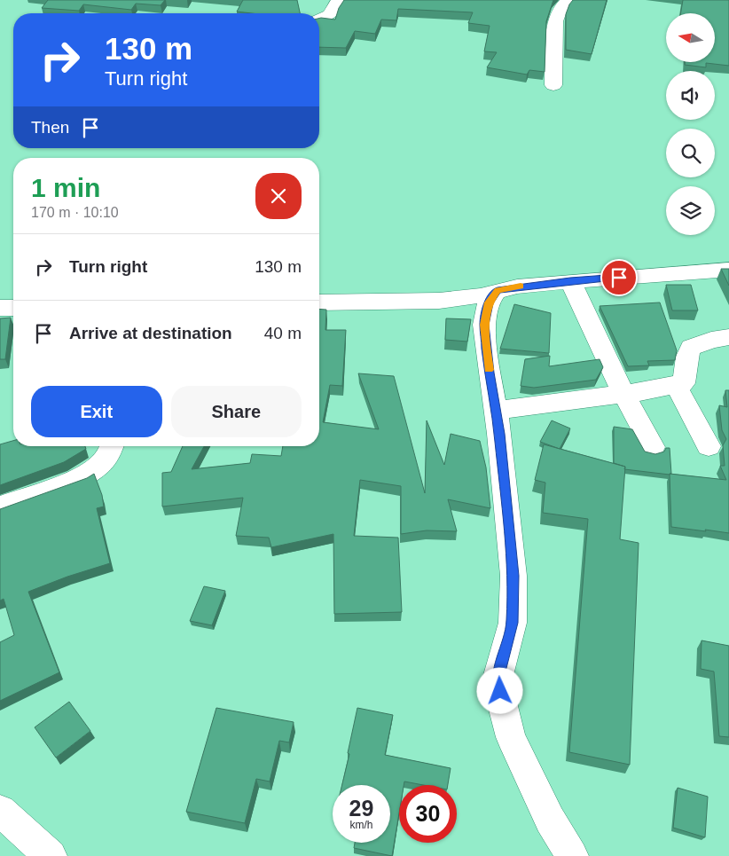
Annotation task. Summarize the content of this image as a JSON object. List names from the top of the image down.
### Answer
{
  "north": "left",
  "page": {
    "turn": ["130 m", "Turn right"],
    "then": "Then",
    "heading": ["1 min", "170 m · 10:10"],
    "list": [
      {
        "name": "Turn right",
        "value": "130 m"
      },
      {
        "name": "Arrive at destination",
        "value": "40 m"
      }
    ],
    "buttons": ["Exit", "Share"],
    "speed": "29 km/h",
    "limit": "30"
  }
}
